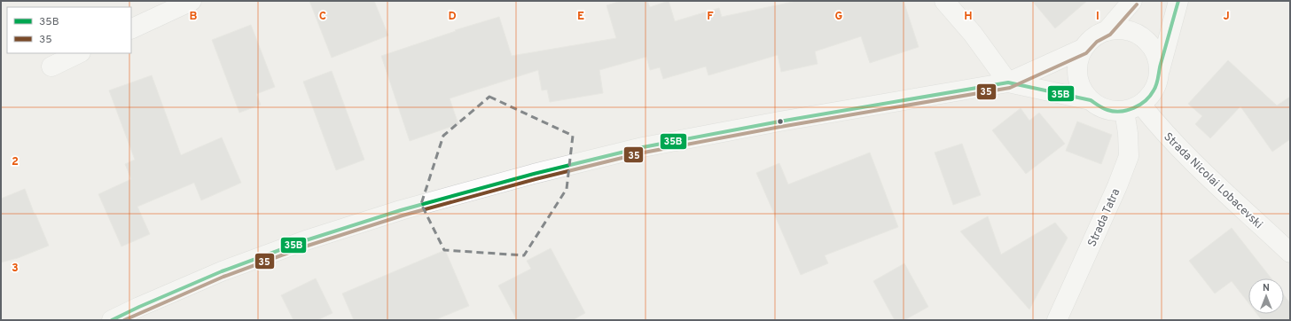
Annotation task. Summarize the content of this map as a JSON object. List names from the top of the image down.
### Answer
{
  "streets": {
    "street": ["Strada Nicolai Lobacevski", "Strada Tatra"]
  },
  "crossings": [
    ["Strada Nicolai Lobacevski", "Strada Tatra"]
  ],
  "lines": ["transit line 35B", "transit line 35"],
  "legend": ["35B", "35"],
  "north": "top",
  "grid": {
    "columns": [
      "B",
      "C",
      "D",
      "E",
      "F",
      "G",
      "H",
      "I",
      "J"
    ],
    "rows": ["2", "3"]
  }
}
